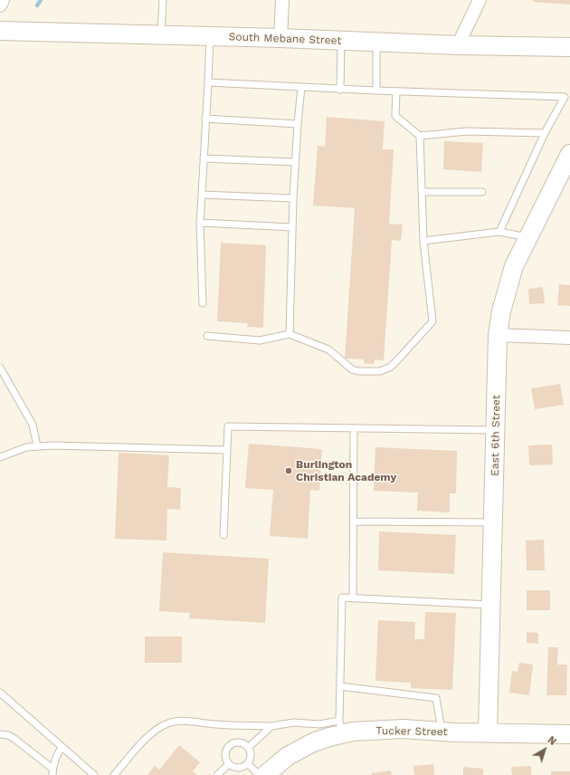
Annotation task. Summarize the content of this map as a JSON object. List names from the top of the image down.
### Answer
{
  "streets": {
    "street": ["South Mebane Street", "East 6th Street", "Tucker Street"]
  },
  "crossings": [
    ["East 6th Street", "Tucker Street"]
  ],
  "places": ["Burlington Christian Academy"],
  "north": "top right"
}
